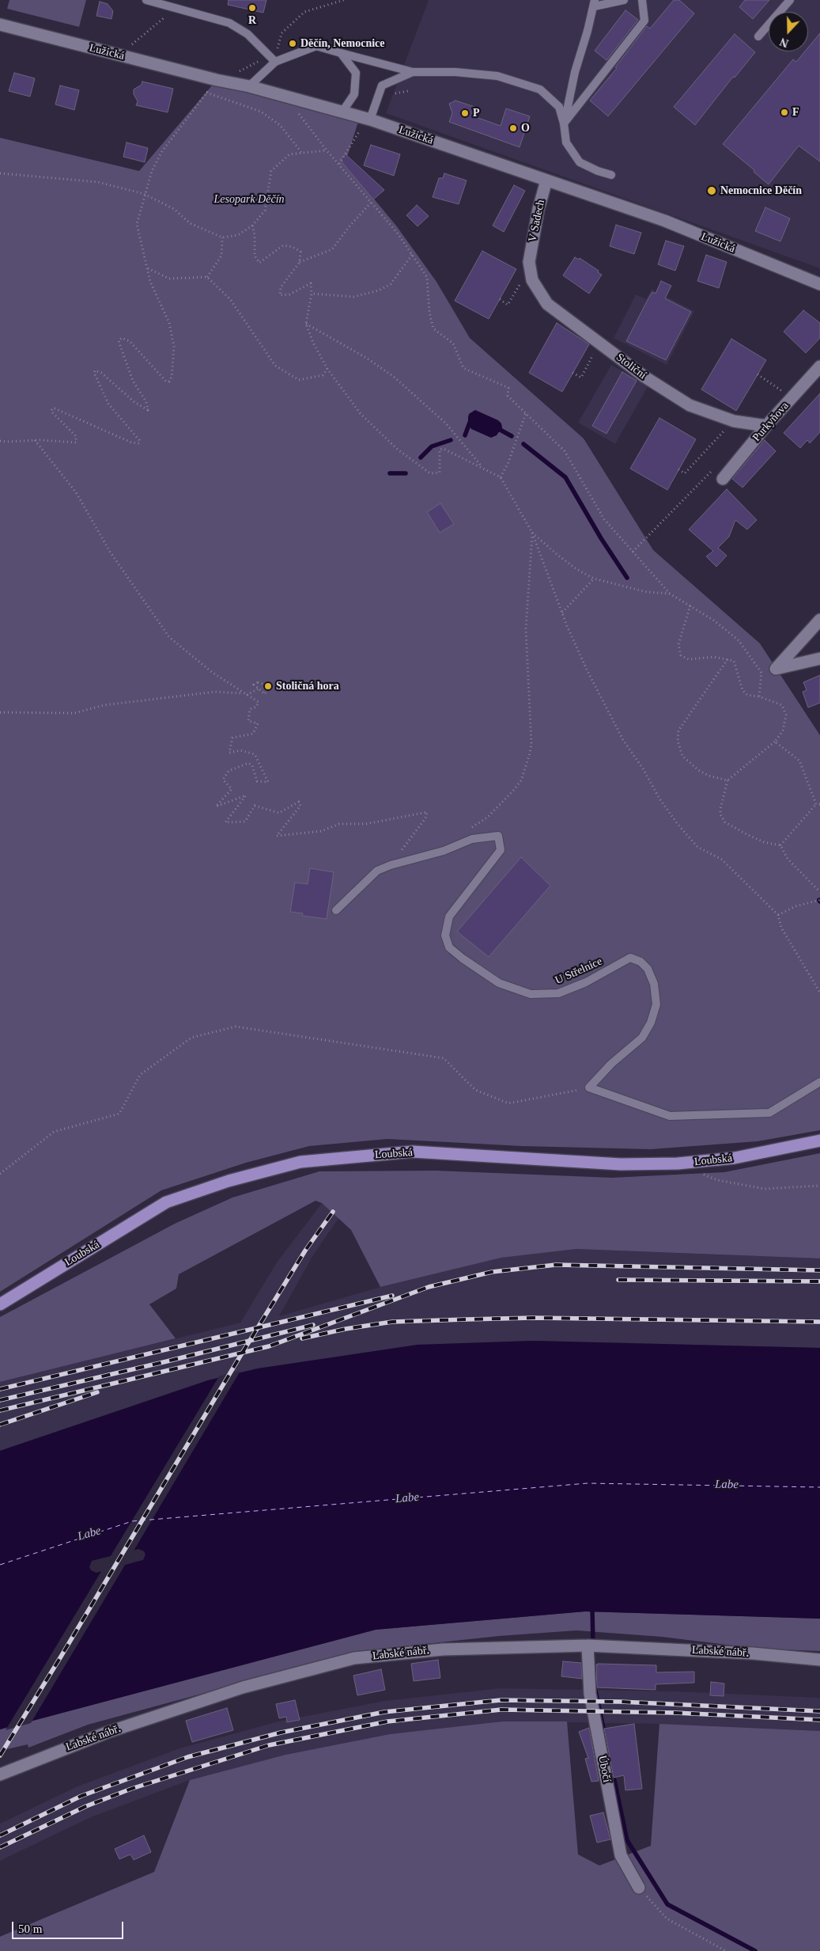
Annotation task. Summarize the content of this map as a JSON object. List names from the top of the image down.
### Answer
{
  "streets": {
    "main road": ["Loubská"],
    "street": [
      "Lužická",
      "V Sadech",
      "Stoliční",
      "Purkyňova",
      "Labské nábř.",
      "Úbočí"
    ],
    "lane": ["U Střelnice"]
  },
  "crossings": [
    ["Lužická", "V Sadech"],
    ["V Sadech", "Stoliční"],
    ["Stoliční", "Purkyňova"],
    ["Labské nábř.", "Úbočí"]
  ],
  "water": ["Labe"],
  "parks": ["Lesopark Děčín"],
  "places": [
    "R",
    "Děčín, Nemocnice",
    "F",
    "P",
    "O",
    "Nemocnice Děčín",
    "Stoličná hora"
  ],
  "scale_bar": "50 m",
  "north": "bottom"
}
